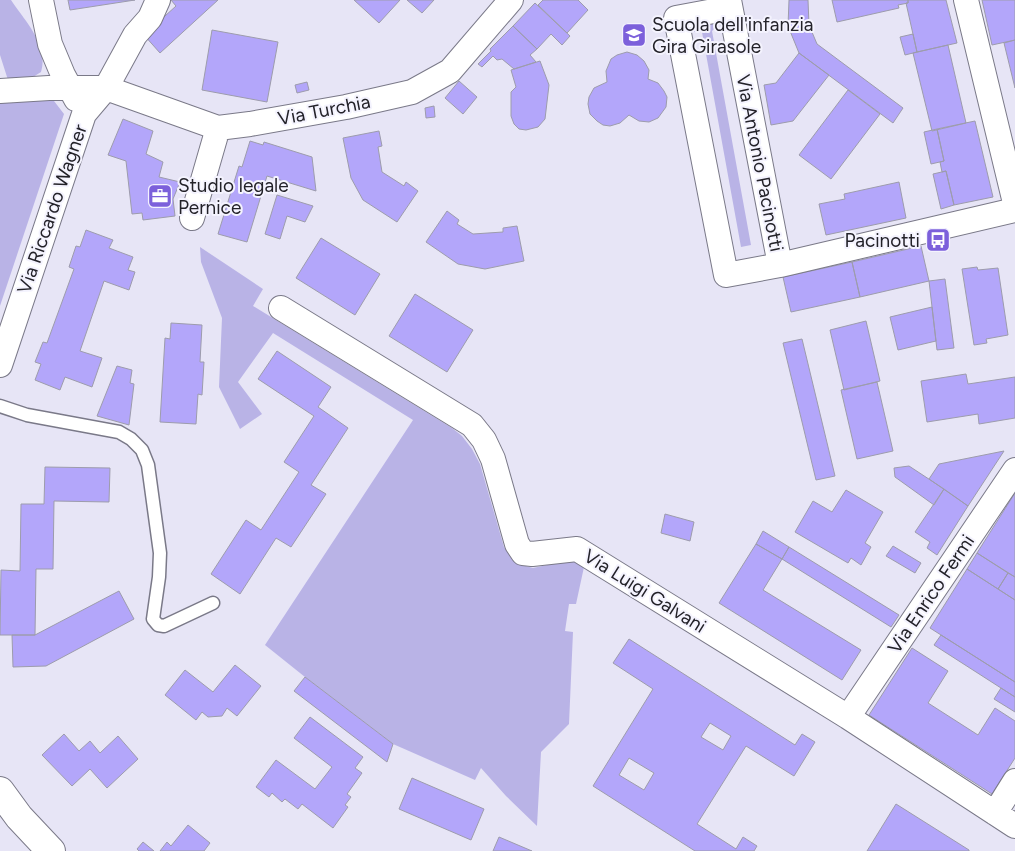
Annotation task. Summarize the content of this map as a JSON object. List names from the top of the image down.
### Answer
{
  "streets": {
    "street": [
      "Via Turchia",
      "Via Antonio Pacinotti",
      "Via Riccardo Wagner",
      "Via Luigi Galvani",
      "Via Enrico Fermi"
    ]
  },
  "crossings": [
    ["Via Turchia", "Via Riccardo Wagner"],
    ["Via Luigi Galvani", "Via Enrico Fermi"]
  ],
  "places": {
    "school or university": ["Scuola dell'infanzia Gira Girasole"],
    "office": ["Studio legale Pernice"],
    "bus stop": ["Pacinotti"]
  }
}
